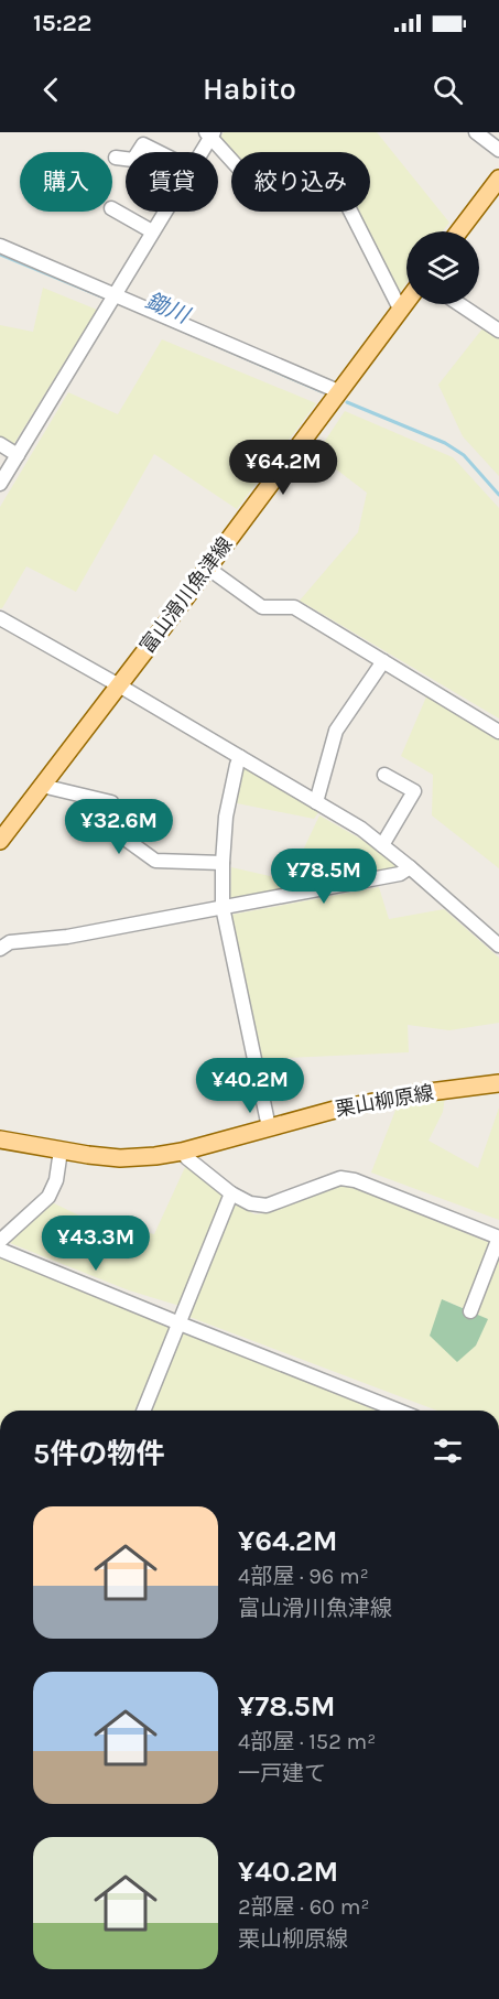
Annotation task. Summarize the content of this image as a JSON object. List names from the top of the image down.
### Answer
{
  "streets": {
    "main road": ["富山滑川魚津線", "栗山柳原線"]
  },
  "water": ["鋤川"],
  "page": {
    "status": "15:22",
    "header": "Habito",
    "chip": ["購入", "賃貸", "絞り込み"],
    "price": [
      "¥64.2M",
      "¥32.6M",
      "¥78.5M",
      "¥40.2M",
      "¥43.3M"
    ],
    "heading": "5件の物件",
    "list": [
      {
        "name": "¥64.2M",
        "note": "4部屋 · 96 m² · 富山滑川魚津線"
      },
      {
        "name": "¥78.5M",
        "note": "4部屋 · 152 m² · 一戸建て"
      },
      {
        "name": "¥40.2M",
        "note": "2部屋 · 60 m² · 栗山柳原線"
      }
    ]
  }
}
